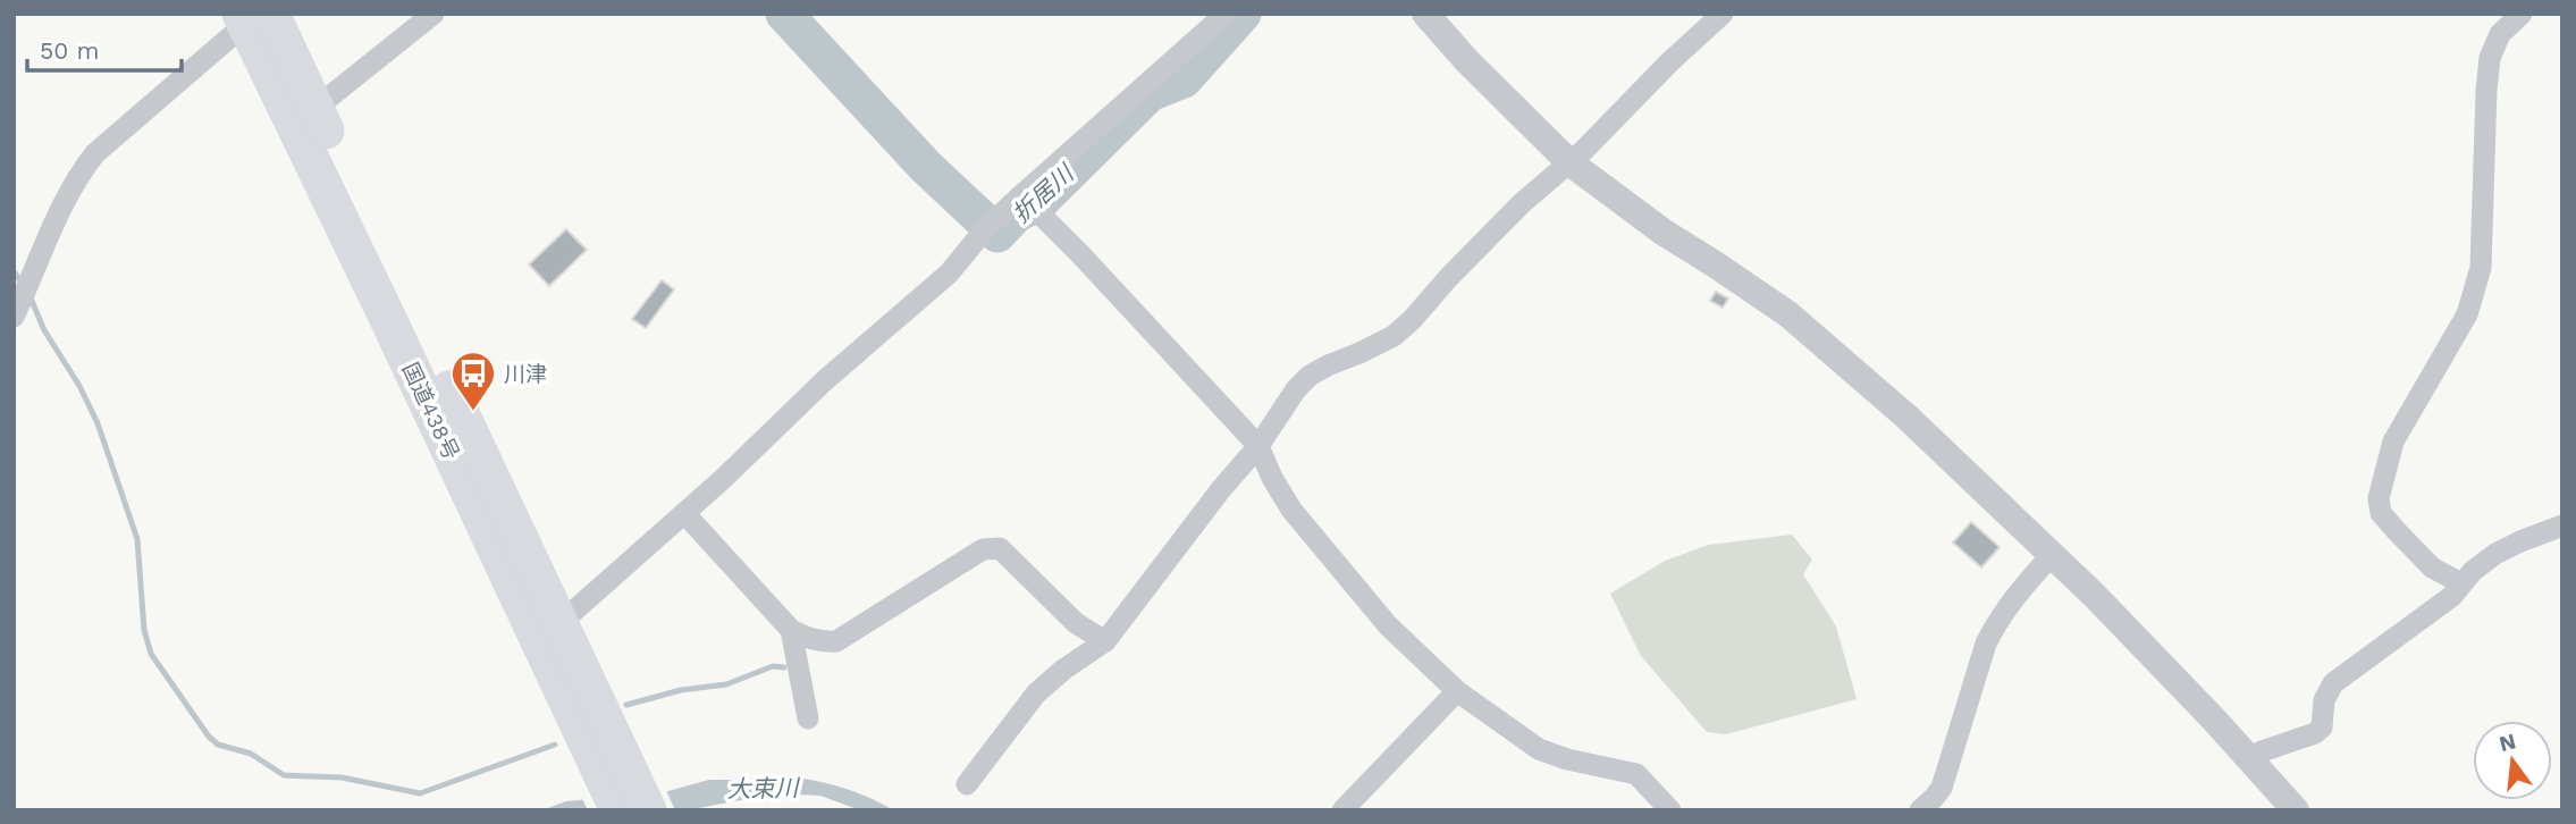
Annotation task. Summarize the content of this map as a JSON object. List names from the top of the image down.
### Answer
{
  "streets": {
    "highway": ["国道438号"]
  },
  "water": ["折居川", "大束川"],
  "places": {
    "bus stop": ["川津"]
  },
  "scale_bar": "50 m",
  "north": "top"
}
